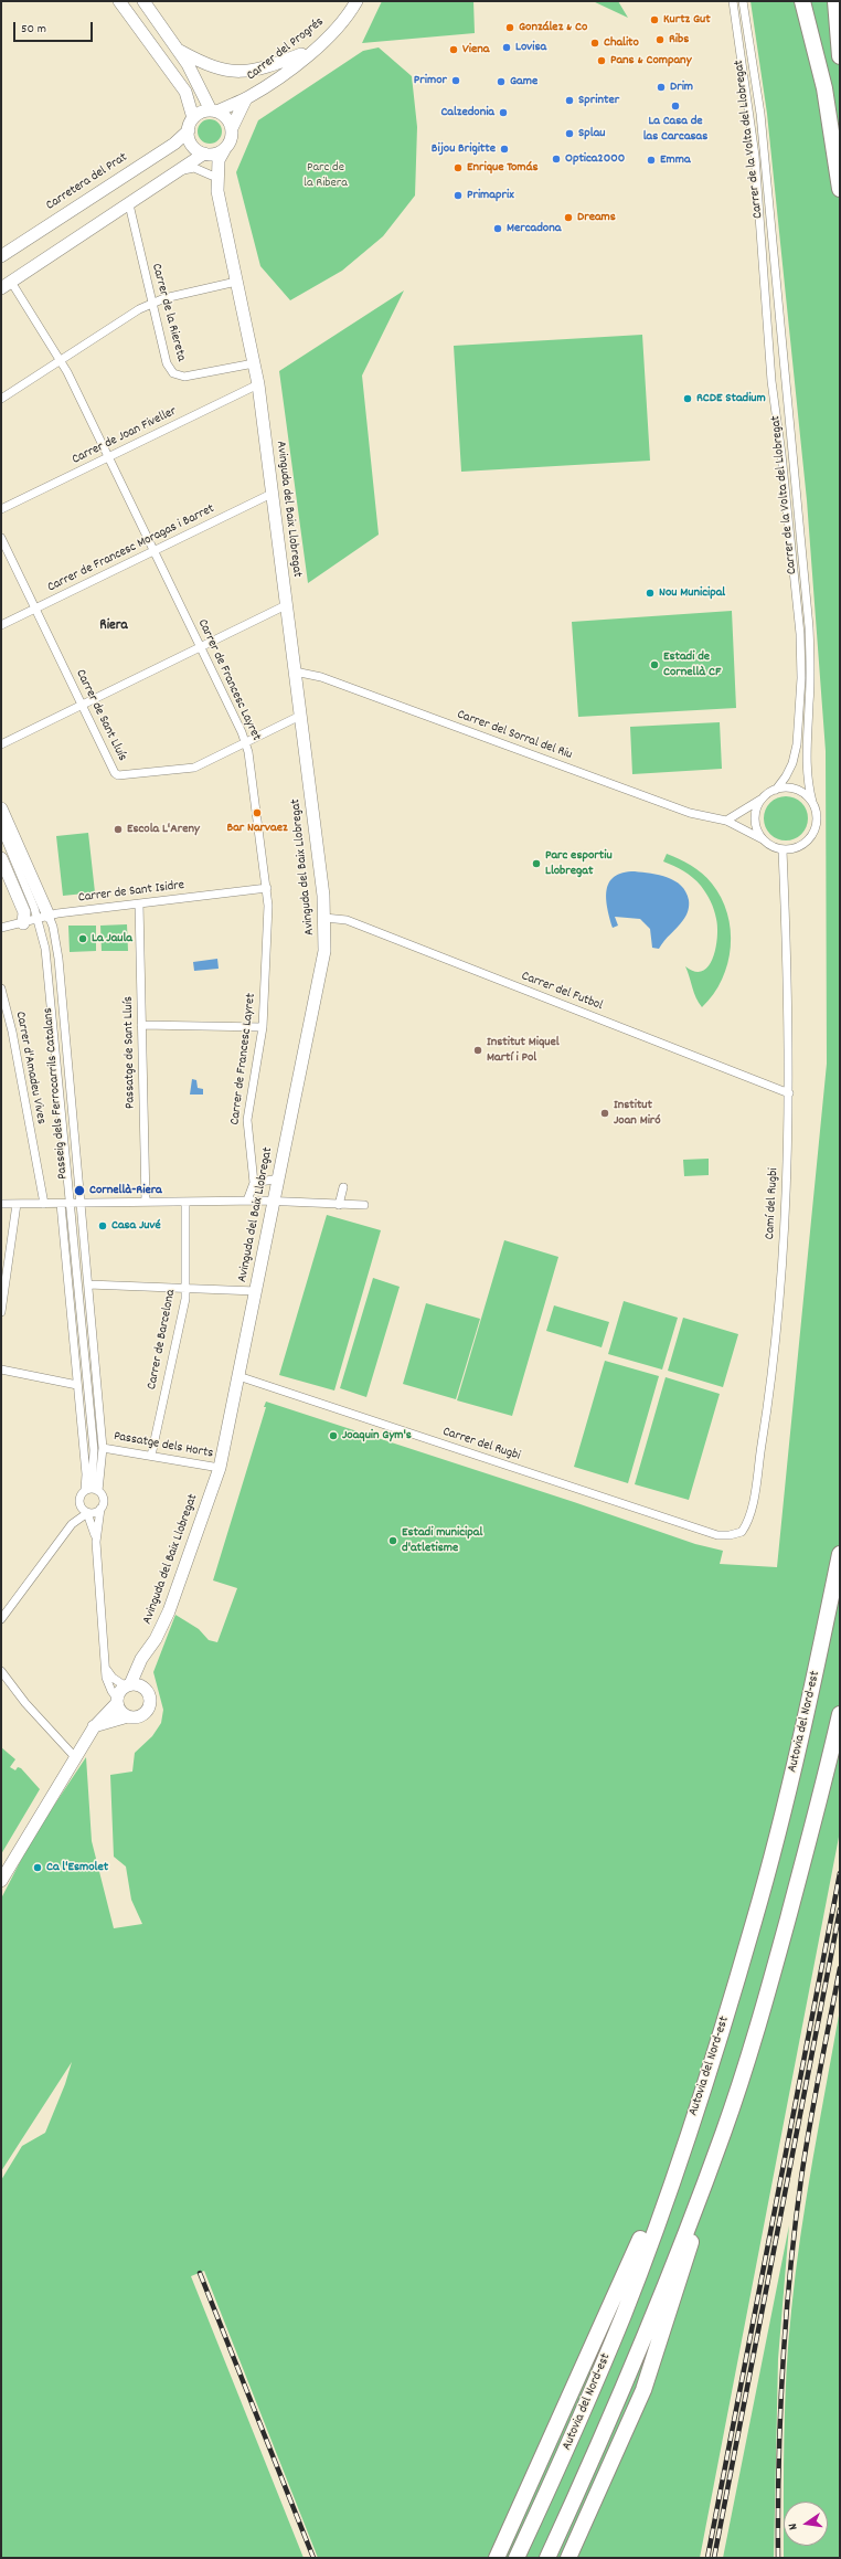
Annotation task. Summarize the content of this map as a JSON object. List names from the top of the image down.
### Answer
{
  "streets": {
    "highway": ["Autovia del Nord-est"],
    "main road": [
      "Carrer del Progrés",
      "Carretera del Prat",
      "Avinguda del Baix Llobregat",
      "Passeig dels Ferrocarrils Catalans"
    ],
    "street": [
      "Carrer de la Volta del Llobregat",
      "Carrer de la Riereta",
      "Carrer de Joan Fiveller",
      "Carrer de Francesc Moragas i Barret",
      "Carrer de Francesc Layret",
      "Carrer de Sant Lluís",
      "Carrer del Sorral del Riu",
      "Carrer de Sant Isidre",
      "Carrer del Futbol",
      "Passatge de Sant Lluís",
      "Carrer d'Amadeu Vives",
      "Camí del Rugbi",
      "Carrer de Barcelona",
      "Carrer del Rugbi",
      "Passatge dels Horts"
    ]
  },
  "crossings": [
    ["Carrer del Progrés", "Carretera del Prat"],
    ["Carrer del Progrés", "Avinguda del Baix Llobregat"],
    ["Carrer de la Volta del Llobregat", "Carrer del Sorral del Riu"],
    ["Carrer de la Volta del Llobregat", "Camí del Rugbi"],
    ["Carretera del Prat", "Avinguda del Baix Llobregat"],
    ["Carrer de la Riereta", "Avinguda del Baix Llobregat"],
    ["Carrer de Joan Fiveller", "Avinguda del Baix Llobregat"],
    ["Carrer de Joan Fiveller", "Carrer de Francesc Layret"],
    ["Avinguda del Baix Llobregat", "Carrer de Francesc Moragas i Barret"],
    ["Avinguda del Baix Llobregat", "Carrer de Sant Lluís"],
    ["Avinguda del Baix Llobregat", "Carrer del Sorral del Riu"],
    ["Avinguda del Baix Llobregat", "Carrer del Futbol"],
    ["Avinguda del Baix Llobregat", "Carrer del Rugbi"],
    ["Avinguda del Baix Llobregat", "Passatge dels Horts"],
    ["Carrer de Francesc Moragas i Barret", "Carrer de Francesc Layret"],
    ["Carrer de Francesc Moragas i Barret", "Carrer de Sant Lluís"],
    ["Carrer de Francesc Layret", "Carrer de Sant Lluís"],
    ["Carrer de Francesc Layret", "Carrer de Sant Isidre"],
    ["Carrer del Sorral del Riu", "Camí del Rugbi"],
    ["Carrer de Sant Isidre", "Passatge de Sant Lluís"],
    ["Carrer de Sant Isidre", "Passeig dels Ferrocarrils Catalans"],
    ["Carrer del Futbol", "Camí del Rugbi"],
    ["Passeig dels Ferrocarrils Catalans", "Passatge dels Horts"],
    ["Camí del Rugbi", "Carrer del Rugbi"],
    ["Carrer de Barcelona", "Passatge dels Horts"]
  ],
  "districts": ["Riera"],
  "parks": ["Parc de la Ribera"],
  "places": [
    "Kurtz Gut",
    "González & Co",
    "Ribs",
    "Chalito",
    "Lovisa",
    "Viena",
    "Pans & Company",
    "Primor",
    "Game",
    "Drim",
    "Sprinter",
    "La Casa de las Carcasas",
    "Calzedonia",
    "Splau",
    "Bijou Brigitte",
    "Optica2000",
    "Emma",
    "Enrique Tomás",
    "Primaprix",
    "Dreams",
    "Mercadona",
    "RCDE Stadium",
    "Nou Municipal",
    "Estadi de Cornellà CF",
    "Bar Narvaez",
    "Escola L'Areny",
    "Parc esportiu Llobregat",
    "La Jaula",
    "Institut Miquel Martí i Pol",
    "Institut Joan Miró",
    "Cornellà-Riera",
    "Casa Juvé",
    "Joaquin Gym's",
    "Estadi municipal d'atletisme",
    "Ca l'Esmolet"
  ],
  "scale_bar": "50 m",
  "north": "left"
}
